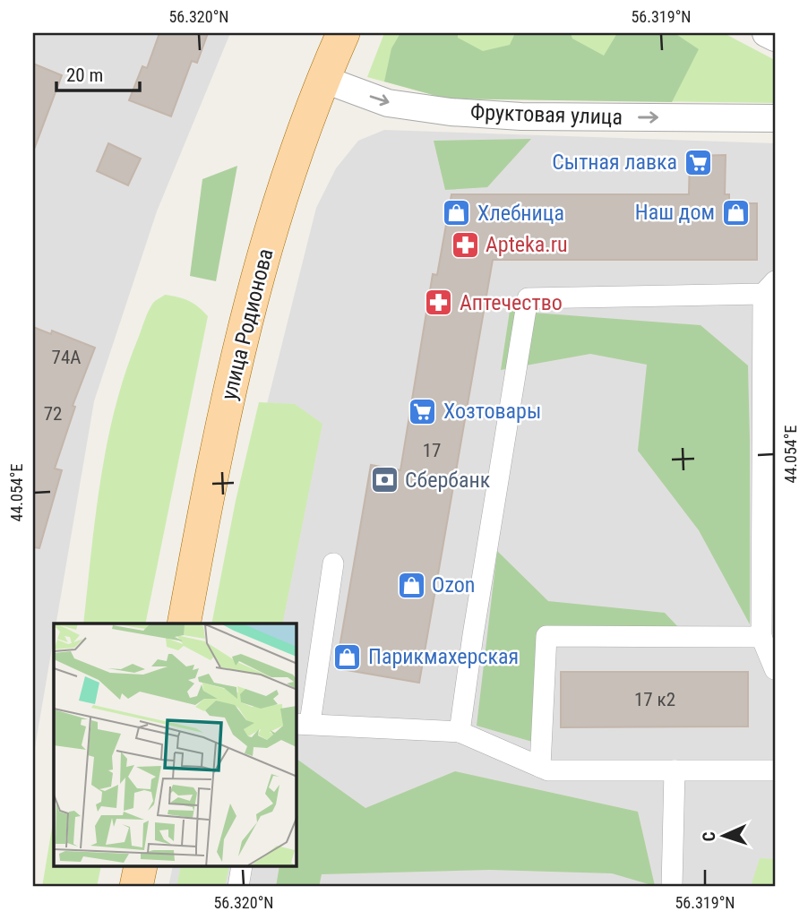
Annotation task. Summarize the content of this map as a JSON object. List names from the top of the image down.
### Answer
{
  "streets": {
    "main road": ["улица Родионова"],
    "street": ["Фруктовая улица"]
  },
  "crossings": [
    ["Фруктовая улица", "улица Родионова"]
  ],
  "one_way": ["Фруктовая улица"],
  "places": {
    "supermarket": ["Сытная лавка", "Хозтовары"],
    "shop": [
      "Наш дом",
      "Хлебница",
      "Ozon",
      "Парикмахерская"
    ],
    "pharmacy": ["Apteka.ru", "Аптечество"],
    "bank": ["Сбербанк"]
  },
  "house_numbers": [
    "74А",
    "72",
    "17",
    "17 к2"
  ],
  "scale_bar": "20 m",
  "north": "left",
  "coordinates": ["56.320°N", "56.319°N", "44.054°E"]
}
